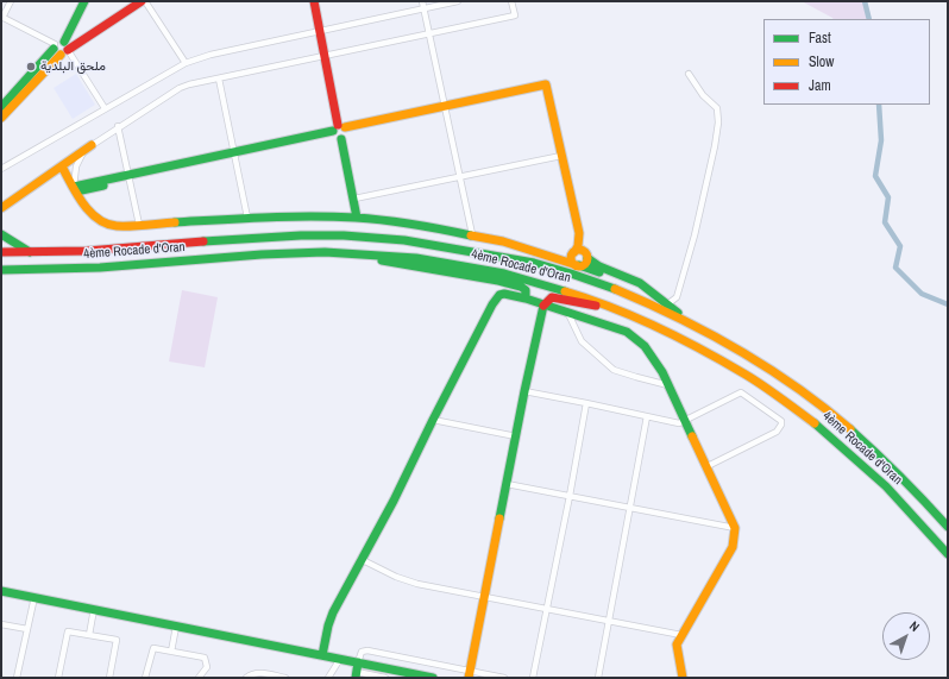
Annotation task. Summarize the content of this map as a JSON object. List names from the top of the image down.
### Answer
{
  "streets": {
    "main road": ["4ème Rocade d'Oran"]
  },
  "places": ["ملحق البلدية"],
  "legend": ["Fast", "Slow", "Jam"],
  "north": "top right"
}
